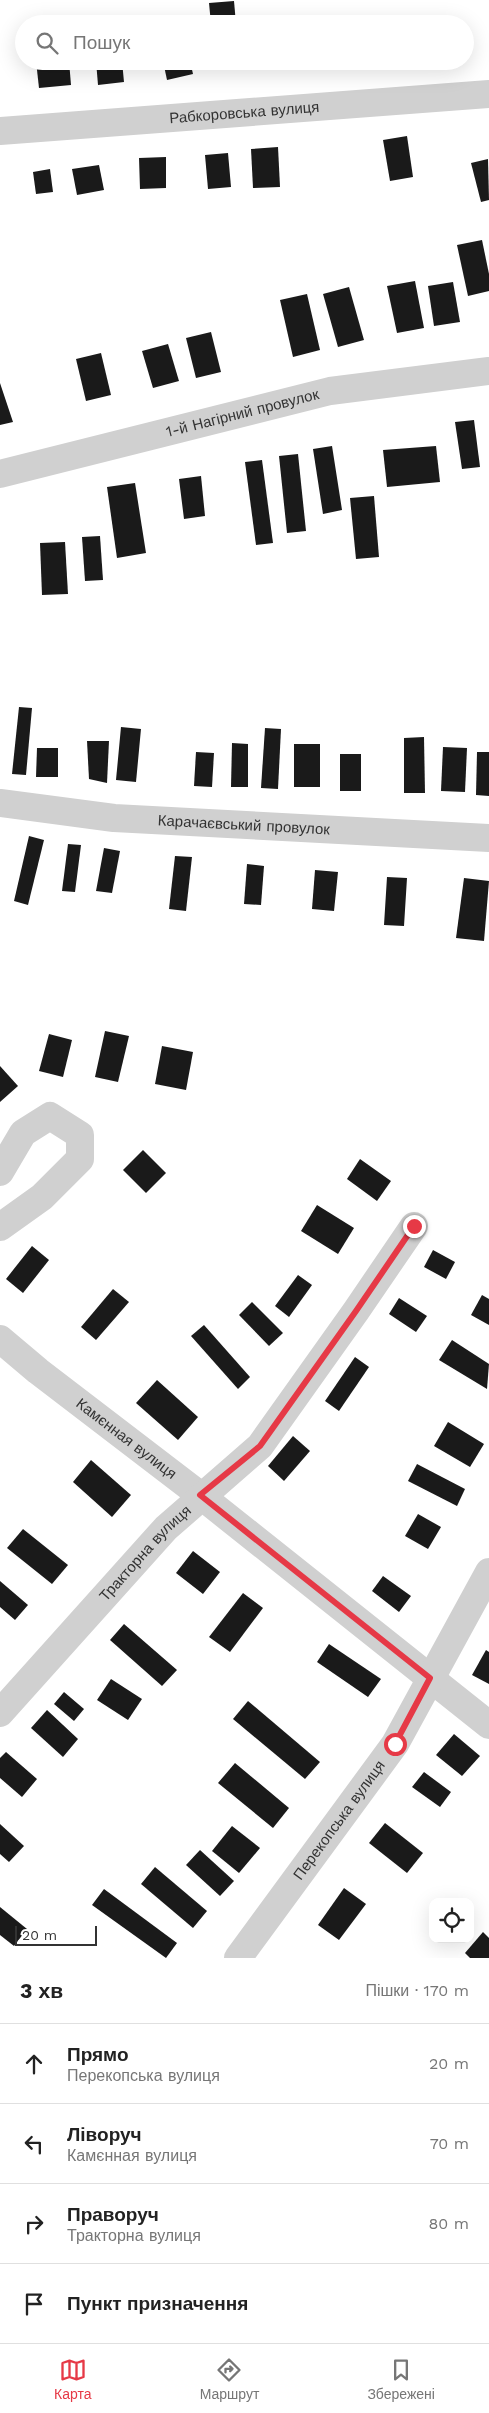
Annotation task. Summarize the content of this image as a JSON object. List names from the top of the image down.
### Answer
{
  "streets": {
    "street": [
      "Рабкоровська вулиця",
      "1-й Нагірний провулок",
      "Карачаєвський провулок",
      "Камєнная вулиця",
      "Тракторна вулиця",
      "Перекопська вулиця"
    ]
  },
  "crossings": [
    ["Камєнная вулиця", "Тракторна вулиця"],
    ["Камєнная вулиця", "Перекопська вулиця"]
  ],
  "scale_bar": "20 m",
  "page": {
    "search": "Пошук",
    "scale": "20 m",
    "heading": ["3 хв", "Пішки · 170 m"],
    "list": [
      ["Прямо", "Перекопська вулиця", "20 m"],
      ["Ліворуч", "Камєнная вулиця", "70 m"],
      ["Праворуч", "Тракторна вулиця", "80 m"],
      "Пункт призначення"
    ],
    "nav": ["Карта", "Маршрут", "Збережені"]
  }
}
